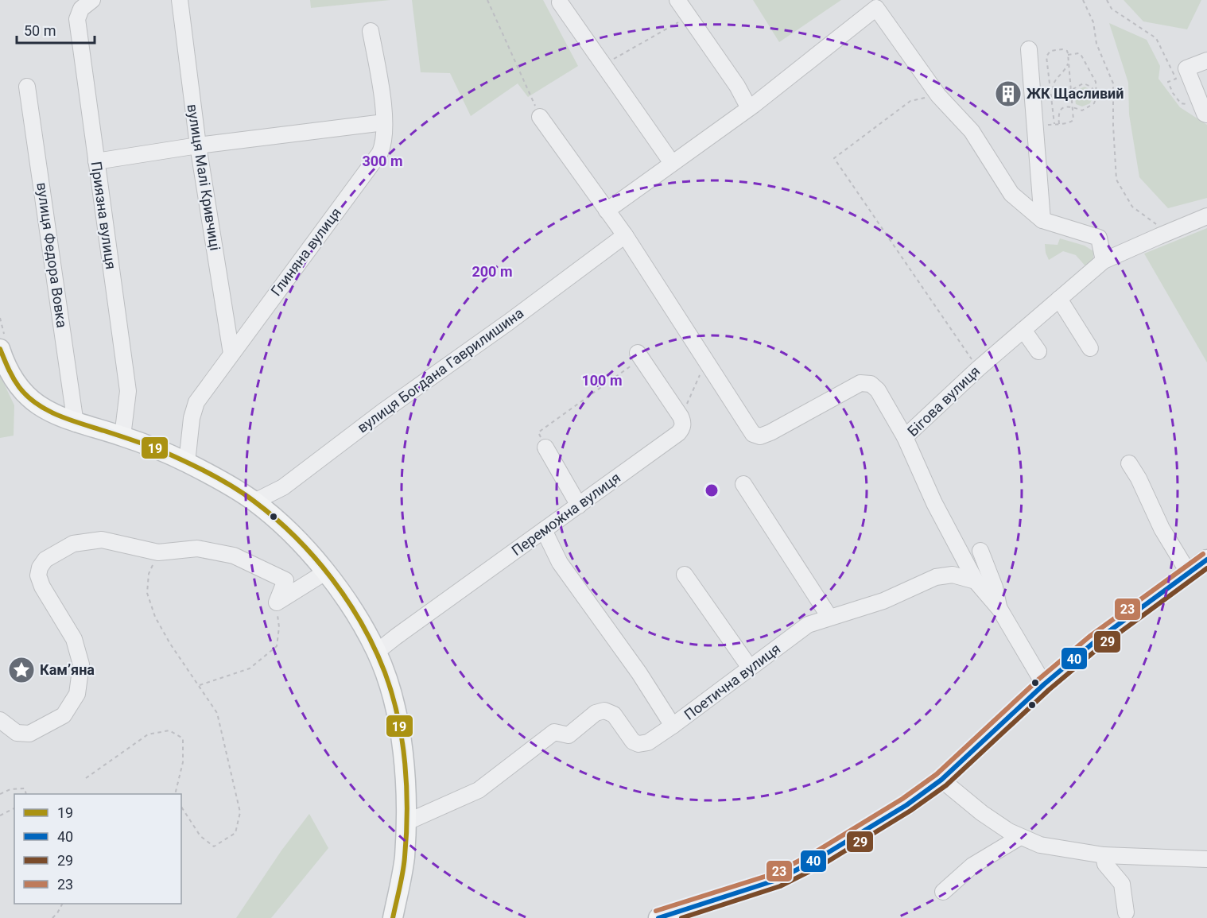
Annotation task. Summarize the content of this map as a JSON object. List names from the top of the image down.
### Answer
{
  "streets": {
    "street": [
      "вулиця Малі Кривчиці",
      "Приязна вулиця",
      "Глиняна вулиця",
      "вулиця Федора Вовка",
      "вулиця Богдана Гаврилишина",
      "Бігова вулиця",
      "Переможна вулиця",
      "Поетична вулиця"
    ]
  },
  "crossings": [
    ["вулиця Малі Кривчиці", "Глиняна вулиця"],
    ["Бігова вулиця", "Поетична вулиця"]
  ],
  "places": {
    "building": ["ЖК Щасливий"],
    "place": ["Кам’яна"]
  },
  "lines": [
    "transit line 19",
    "transit line 23",
    "transit line 40",
    "transit line 29"
  ],
  "legend": [
    "19",
    "40",
    "29",
    "23"
  ],
  "scale_bar": "50 m",
  "rings": ["300 m", "200 m", "100 m"]
}
